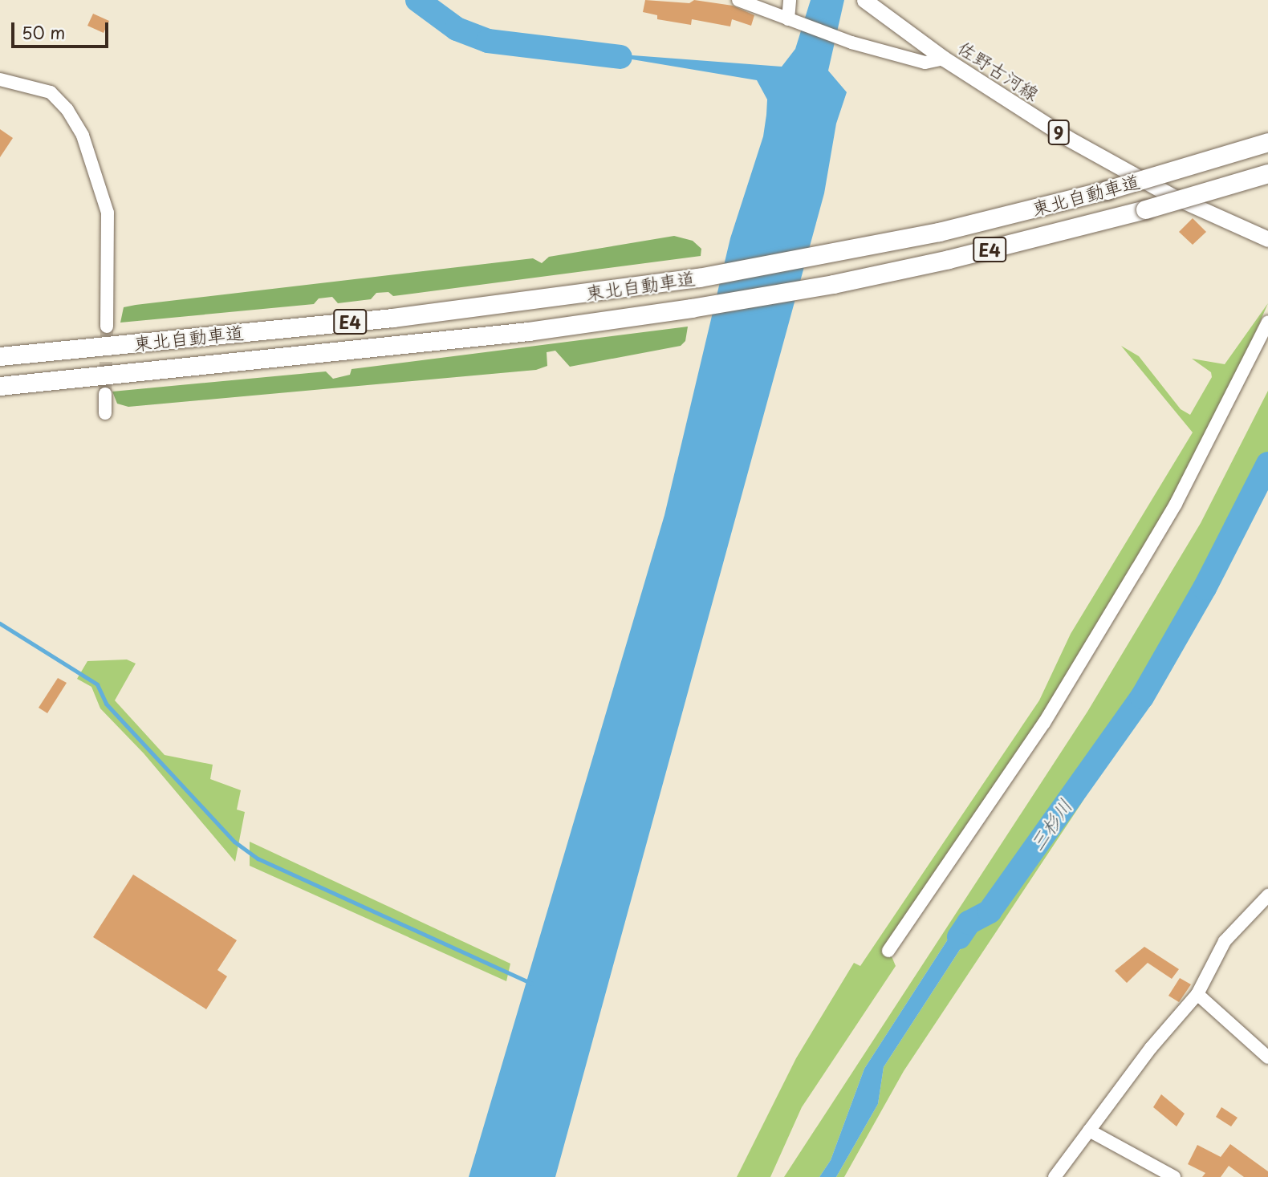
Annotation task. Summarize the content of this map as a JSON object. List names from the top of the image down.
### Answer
{
  "streets": {
    "highway": ["東北自動車道", "E4"],
    "main road": ["佐野古河線", "9"]
  },
  "water": ["三杉川"],
  "scale_bar": "50 m"
}
